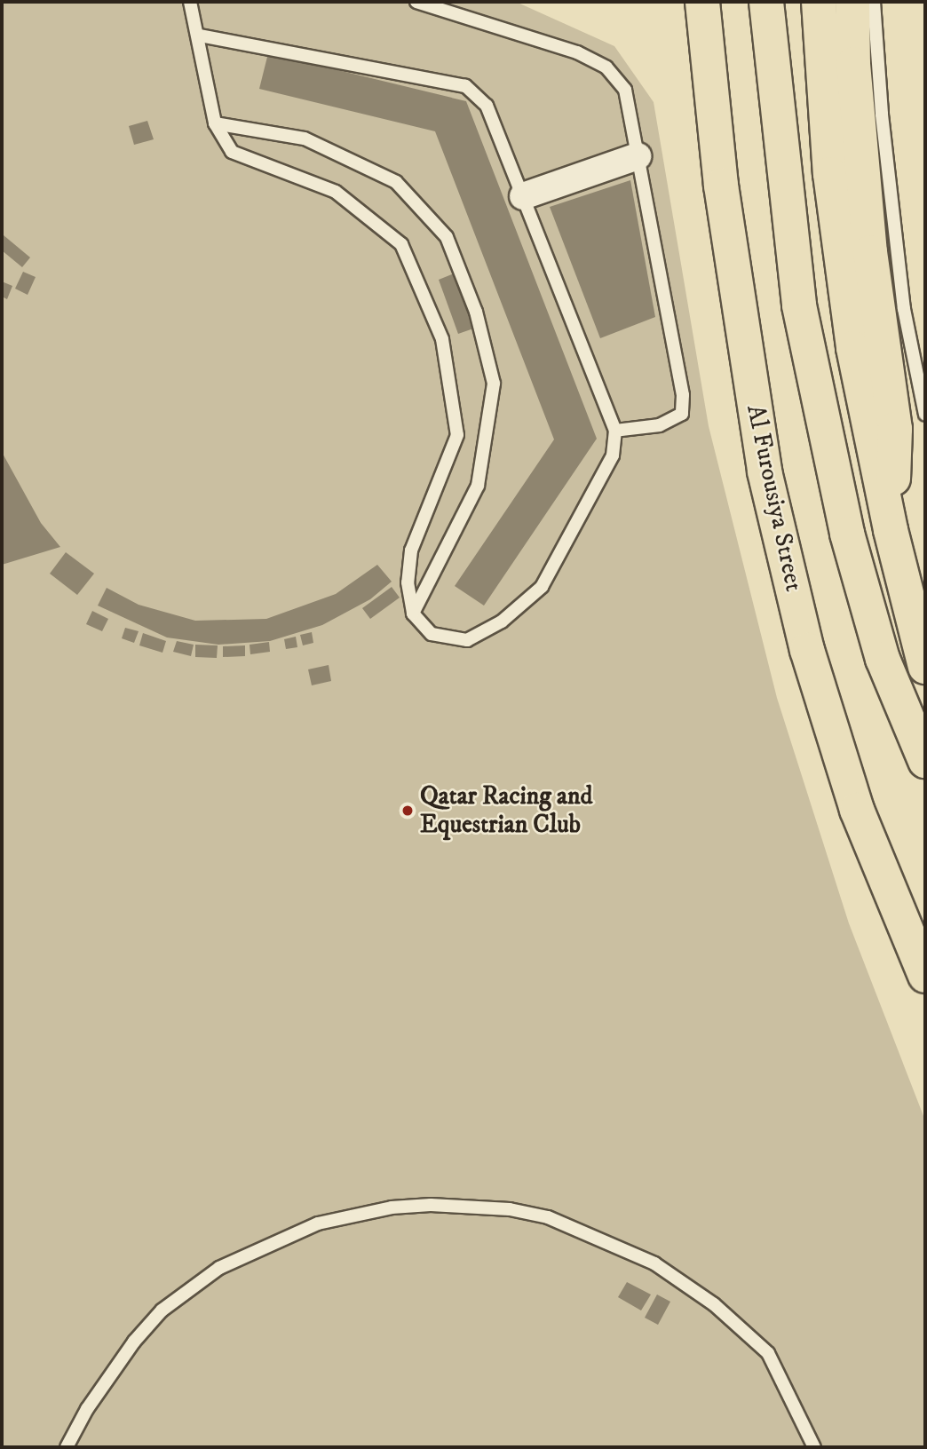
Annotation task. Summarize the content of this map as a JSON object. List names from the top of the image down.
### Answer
{
  "streets": {
    "highway": ["Al Furousiya Street"]
  },
  "places": ["Qatar Racing and Equestrian Club"]
}
